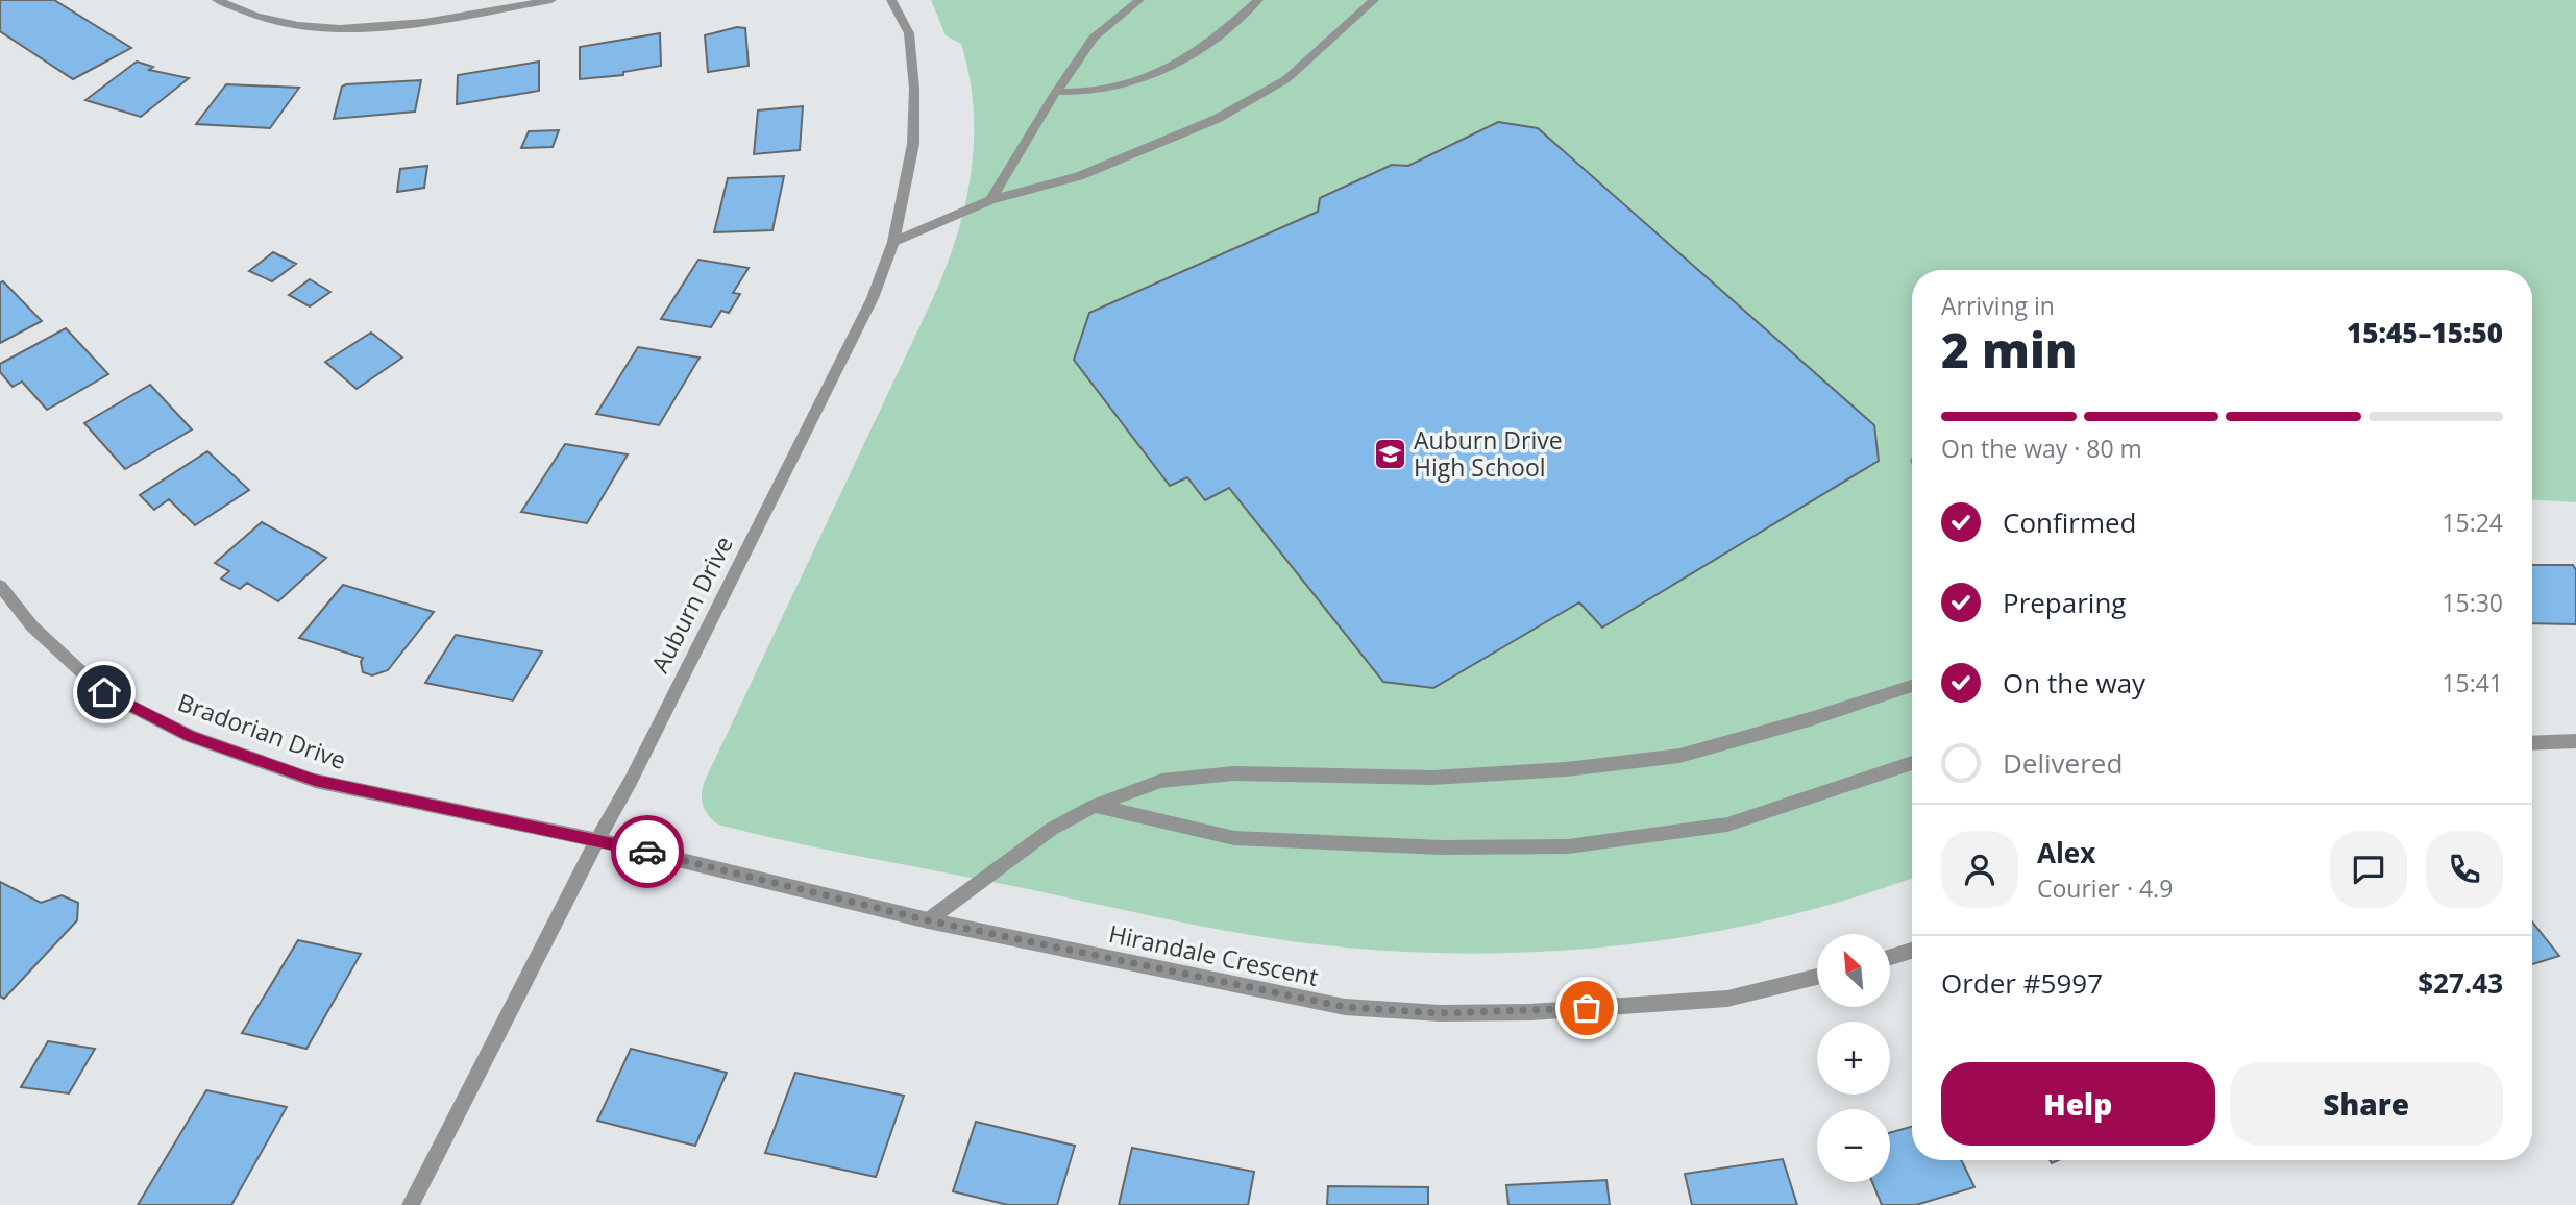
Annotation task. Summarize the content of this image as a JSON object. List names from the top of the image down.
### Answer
{
  "streets": {
    "street": ["Auburn Drive", "Bradorian Drive", "Hirandale Crescent"]
  },
  "crossings": [
    ["Auburn Drive", "Bradorian Drive"],
    ["Auburn Drive", "Hirandale Crescent"],
    ["Bradorian Drive", "Hirandale Crescent"]
  ],
  "places": {
    "school or university": ["Auburn Drive High School"]
  },
  "north": "top left",
  "page": {
    "heading": ["2 min", "Arriving in", "15:45–15:50"],
    "panel": [
      "Alex",
      "Courier · 4.9",
      "Order #5997",
      "$27.43"
    ],
    "bar": "On the way · 80 m",
    "list": [
      ["Confirmed", "15:24"],
      ["Preparing", "15:30"],
      ["On the way", "15:41"],
      "Delivered"
    ],
    "map_buttons": ["+", "−"],
    "buttons": ["Help", "Share"]
  }
}
